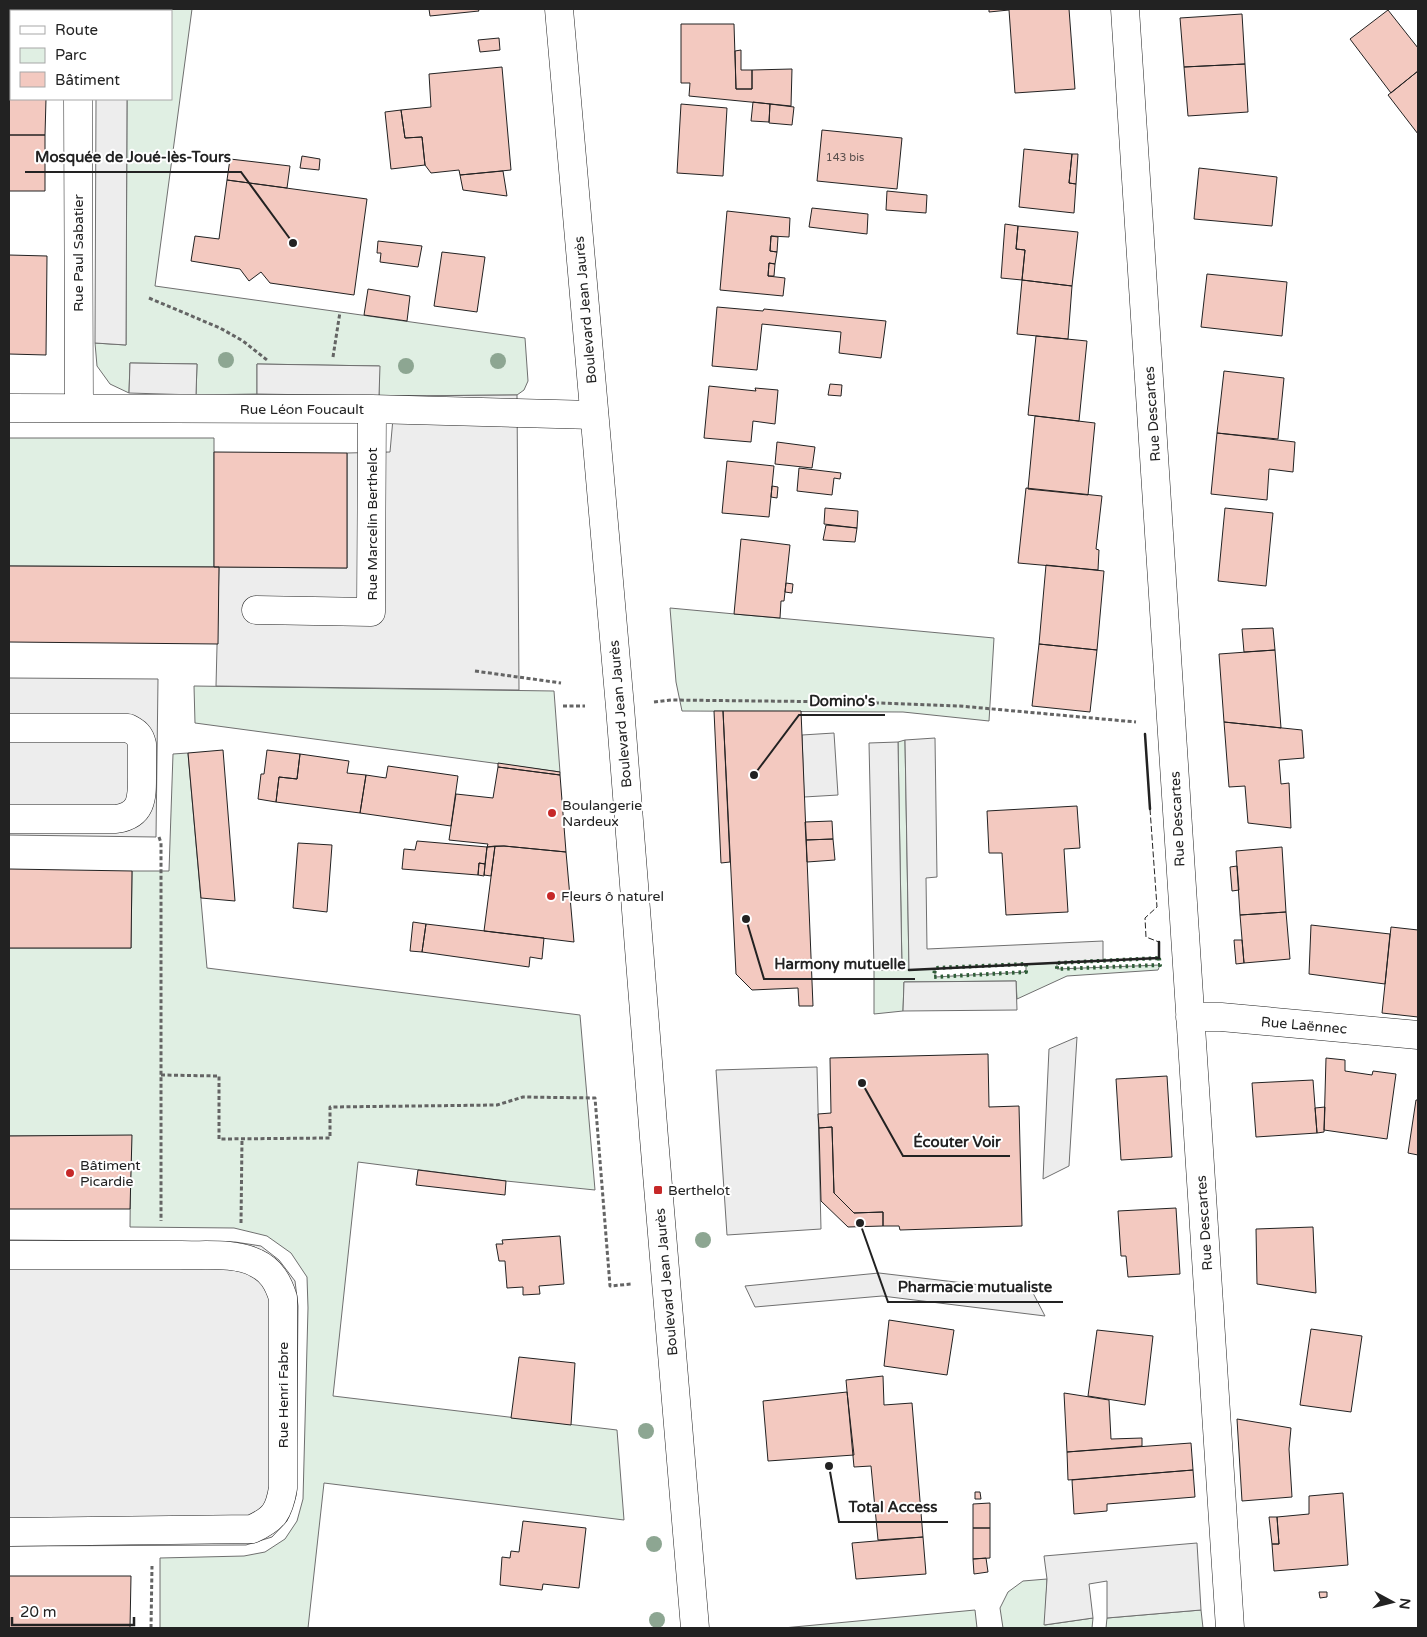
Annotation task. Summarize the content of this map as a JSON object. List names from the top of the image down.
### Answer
{
  "streets": {
    "street": [
      "Rue Paul Sabatier",
      "Boulevard Jean Jaurès",
      "Rue Léon Foucault",
      "Rue Descartes",
      "Rue Marcelin Berthelot",
      "Rue Laënnec",
      "Rue Henri Fabre"
    ]
  },
  "crossings": [
    ["Rue Paul Sabatier", "Rue Léon Foucault"],
    ["Boulevard Jean Jaurès", "Rue Léon Foucault"],
    ["Rue Léon Foucault", "Rue Marcelin Berthelot"],
    ["Rue Descartes", "Rue Laënnec"]
  ],
  "places": {
    "other": [
      "Mosquée de Joué-lès-Tours",
      "Domino's",
      "Boulangerie Nardeux",
      "Fleurs ô naturel",
      "Harmony mutuelle",
      "Écouter Voir",
      "Bâtiment Picardie",
      "Pharmacie mutualiste",
      "Total Access"
    ],
    "transit": ["Berthelot"]
  },
  "house_numbers": ["143 bis"],
  "legend": ["Route", "Parc", "Bâtiment"],
  "scale_bar": "20 m",
  "north": "right"
}
